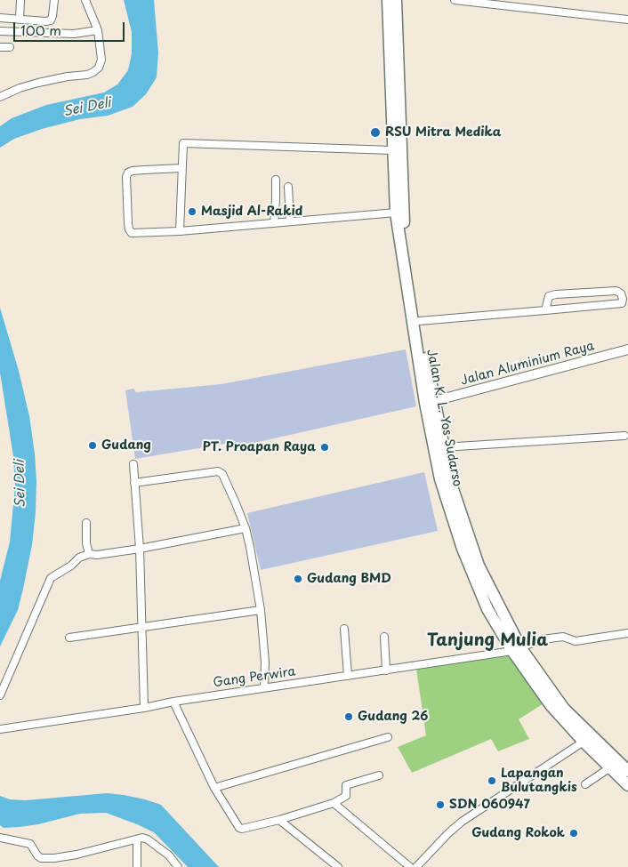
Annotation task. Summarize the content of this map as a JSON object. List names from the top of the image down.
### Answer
{
  "streets": {
    "highway": ["Jalan K. L. Yos Sudarso"],
    "main road": ["Jalan Aluminium Raya"],
    "street": ["Gang Perwira"]
  },
  "crossings": [
    ["Jalan Aluminium Raya", "Jalan K. L. Yos Sudarso"],
    ["Jalan K. L. Yos Sudarso", "Gang Perwira"]
  ],
  "districts": ["Tanjung Mulia"],
  "water": ["Sei Deli"],
  "places": [
    "RSU Mitra Medika",
    "Masjid Al-Rakid",
    "Gudang",
    "PT. Proapan Raya",
    "Gudang BMD",
    "Gudang 26",
    "Lapangan Bulutangkis",
    "SDN 060947",
    "Gudang Rokok"
  ],
  "scale_bar": "100 m"
}
